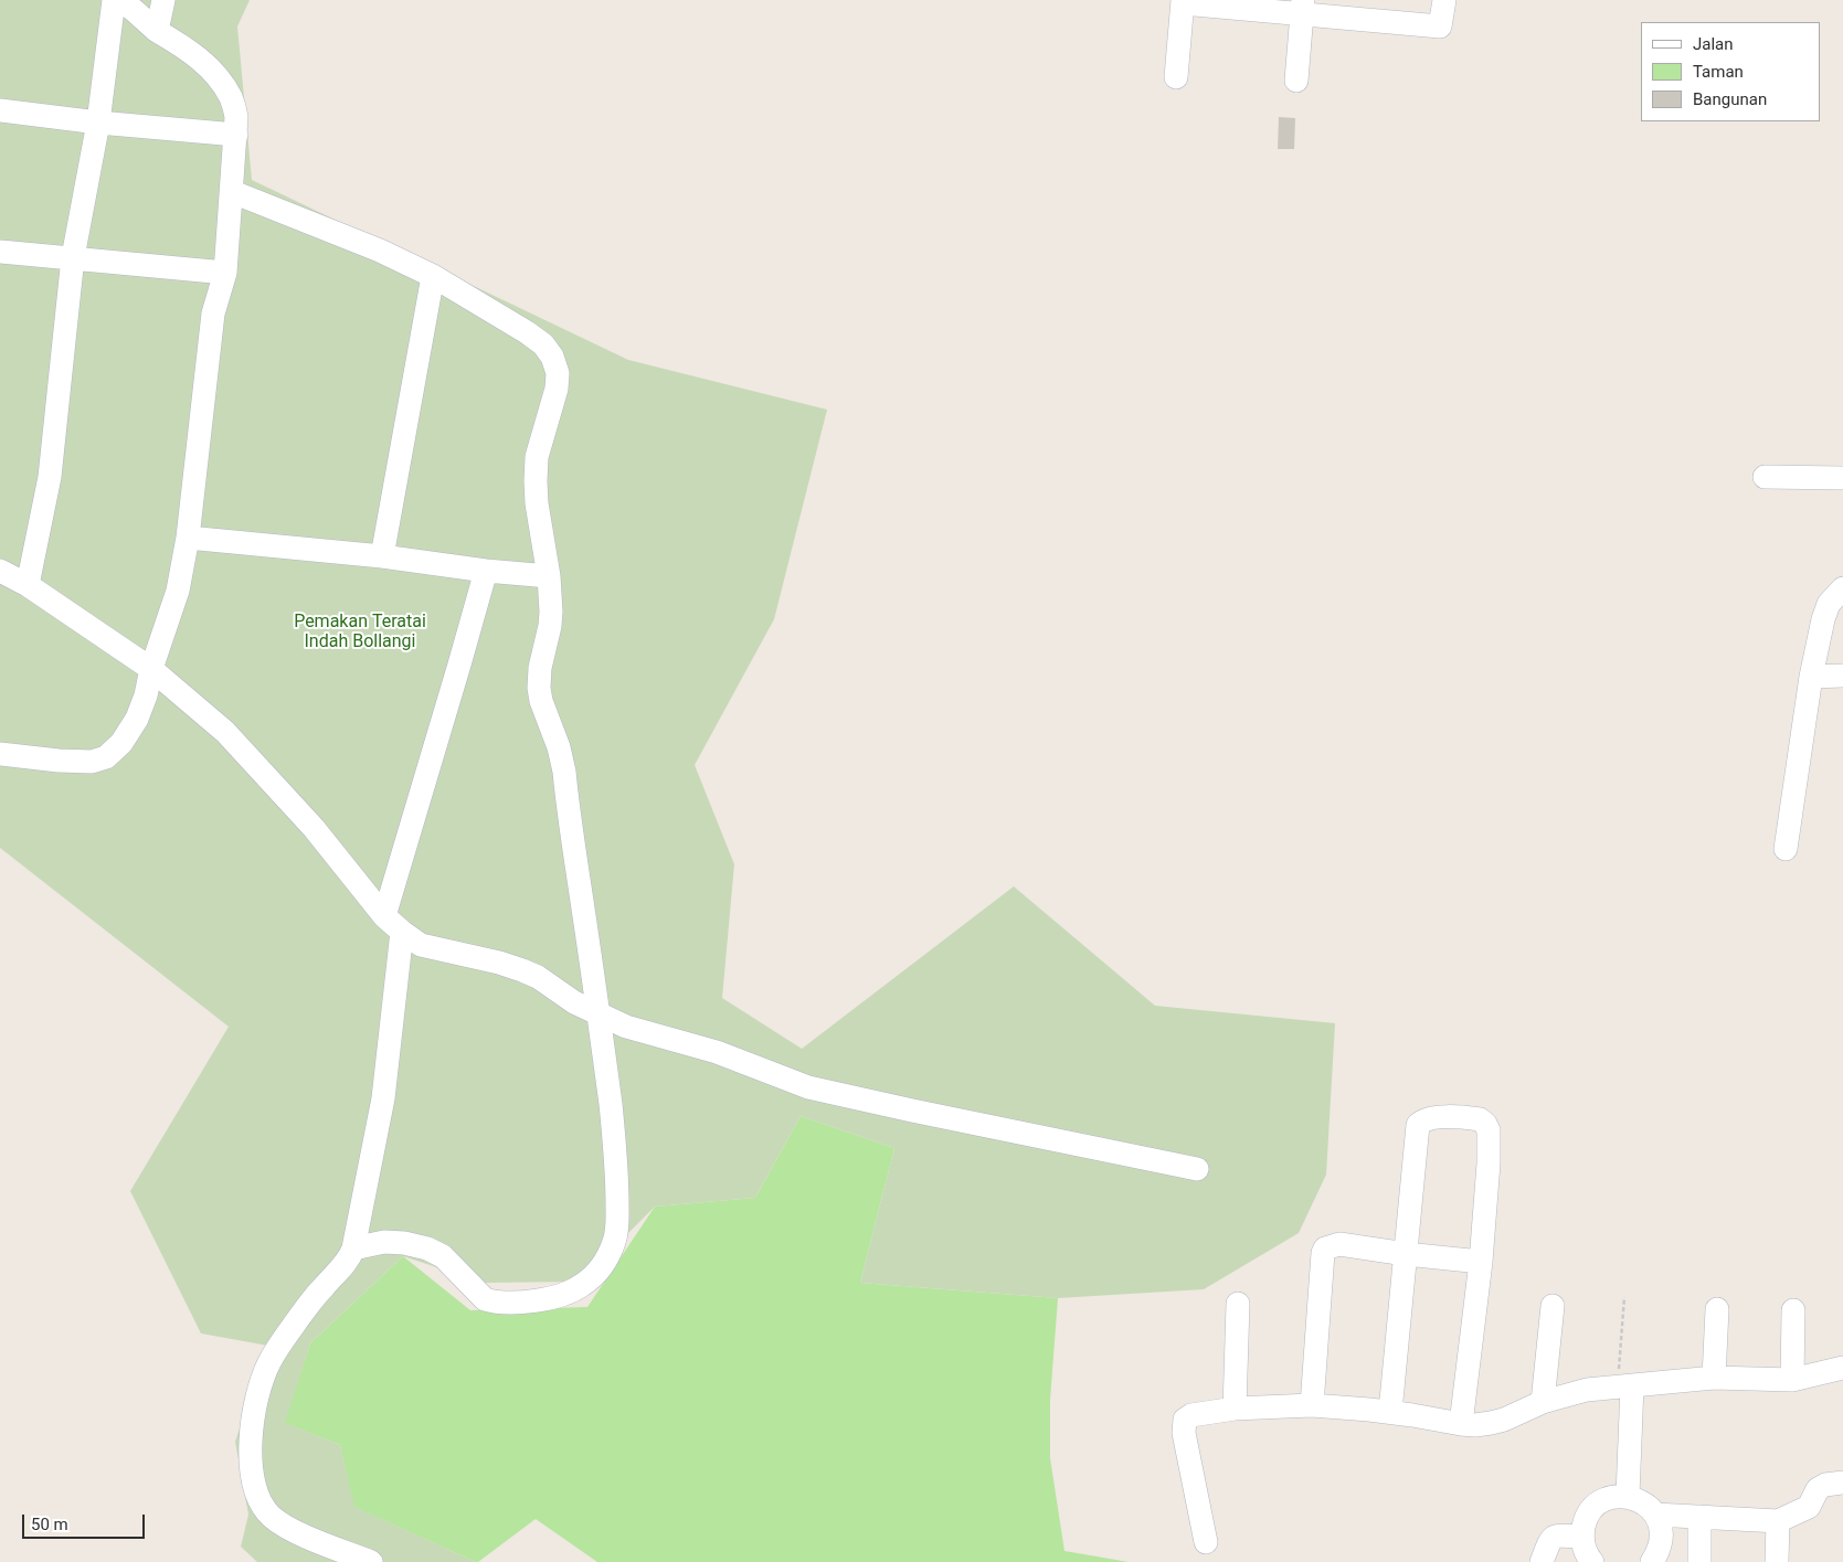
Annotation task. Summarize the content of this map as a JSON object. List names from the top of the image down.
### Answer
{
  "parks": ["Pemakan Teratai Indah Bollangi"],
  "legend": ["Jalan", "Taman", "Bangunan"],
  "scale_bar": "50 m"
}
